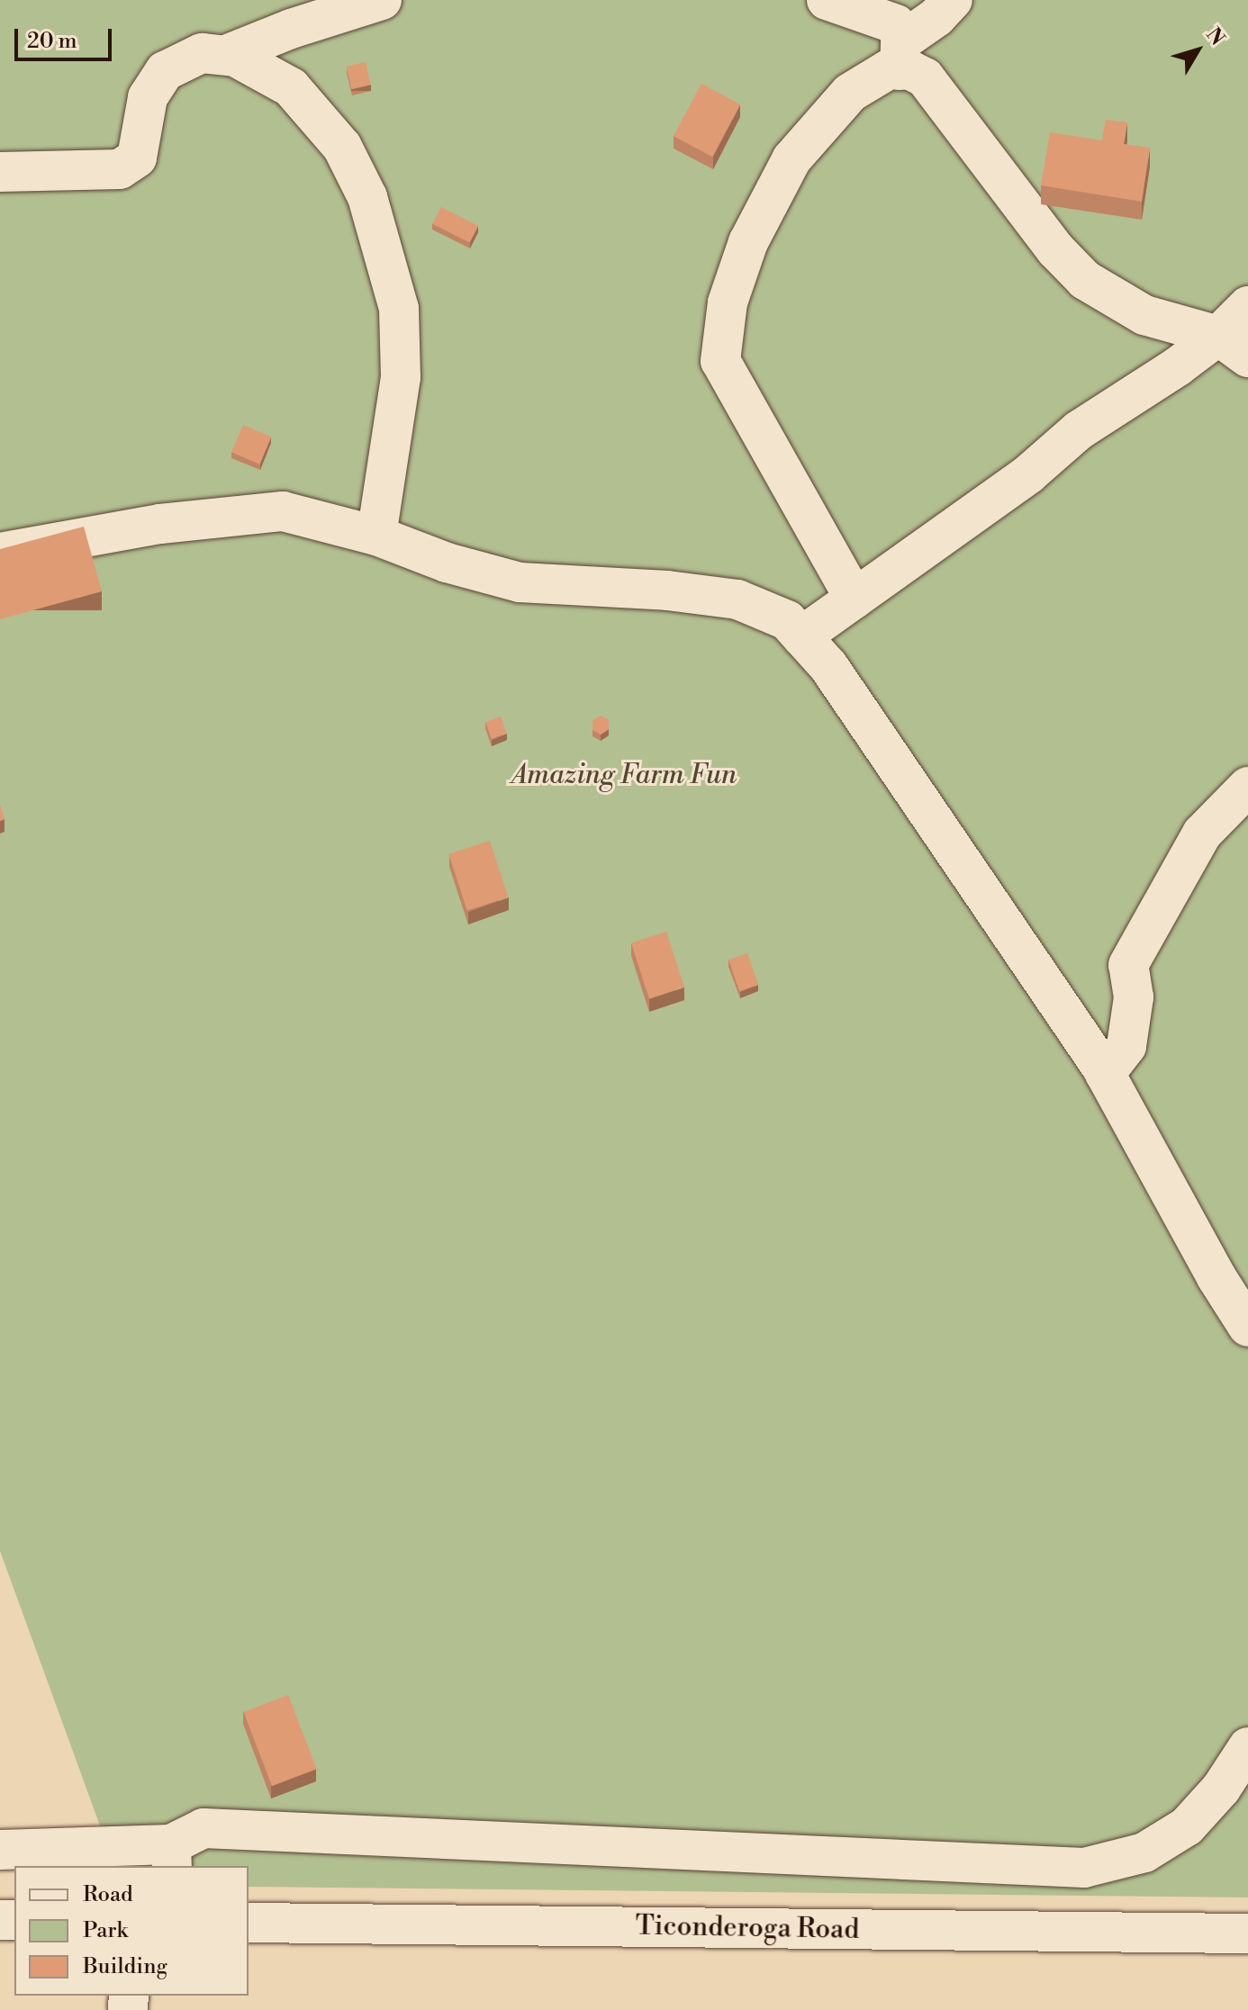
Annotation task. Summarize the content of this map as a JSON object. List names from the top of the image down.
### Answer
{
  "streets": {
    "street": ["Ticonderoga Road"]
  },
  "parks": ["Amazing Farm Fun"],
  "legend": ["Road", "Park", "Building"],
  "scale_bar": "20 m",
  "north": "top right"
}
